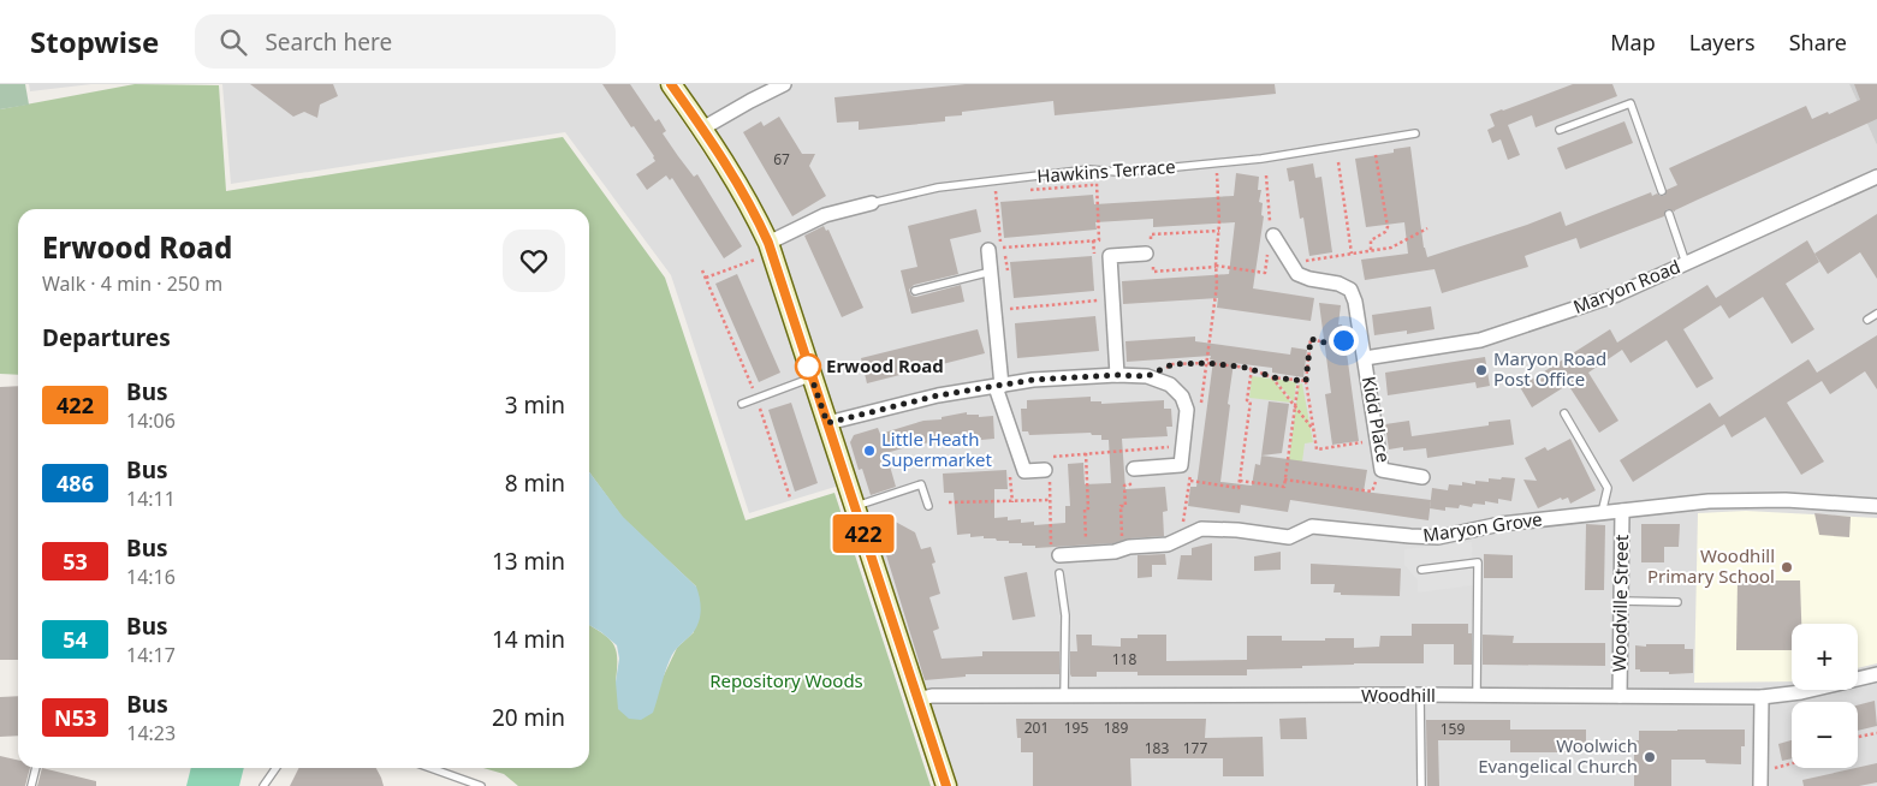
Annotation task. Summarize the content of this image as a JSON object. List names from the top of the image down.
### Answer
{
  "streets": {
    "street": [
      "Hawkins Terrace",
      "Maryon Road",
      "Kidd Place",
      "Maryon Grove",
      "Woodville Street",
      "Woodhill"
    ]
  },
  "crossings": [
    ["Maryon Road", "Kidd Place"],
    ["Maryon Grove", "Woodville Street"],
    ["Woodville Street", "Woodhill"]
  ],
  "parks": ["Repository Woods"],
  "places": [
    "Erwood Road",
    "Maryon Road Post Office",
    "Little Heath Supermarket",
    "Woodhill Primary School",
    "Woolwich Evangelical Church"
  ],
  "lines": ["bus line 422"],
  "house_numbers": [
    "67",
    "118",
    "201",
    "195",
    "189",
    "159",
    "183",
    "177"
  ],
  "page": {
    "header": "Stopwise",
    "search": "Search here",
    "nav": ["Map", "Layers", "Share"],
    "on_map": "422",
    "heading": [
      ["Erwood Road", "Walk · 4 min · 250 m"],
      "Departures"
    ],
    "list": [
      {
        "mark": "422",
        "name": "Bus",
        "note": "14:06",
        "value": "3 min"
      },
      {
        "mark": "486",
        "name": "Bus",
        "note": "14:11",
        "value": "8 min"
      },
      {
        "mark": "53",
        "name": "Bus",
        "note": "14:16",
        "value": "13 min"
      },
      {
        "mark": "54",
        "name": "Bus",
        "note": "14:17",
        "value": "14 min"
      },
      {
        "mark": "N53",
        "name": "Bus",
        "note": "14:23",
        "value": "20 min"
      }
    ],
    "map_buttons": ["+", "−"]
  }
}
